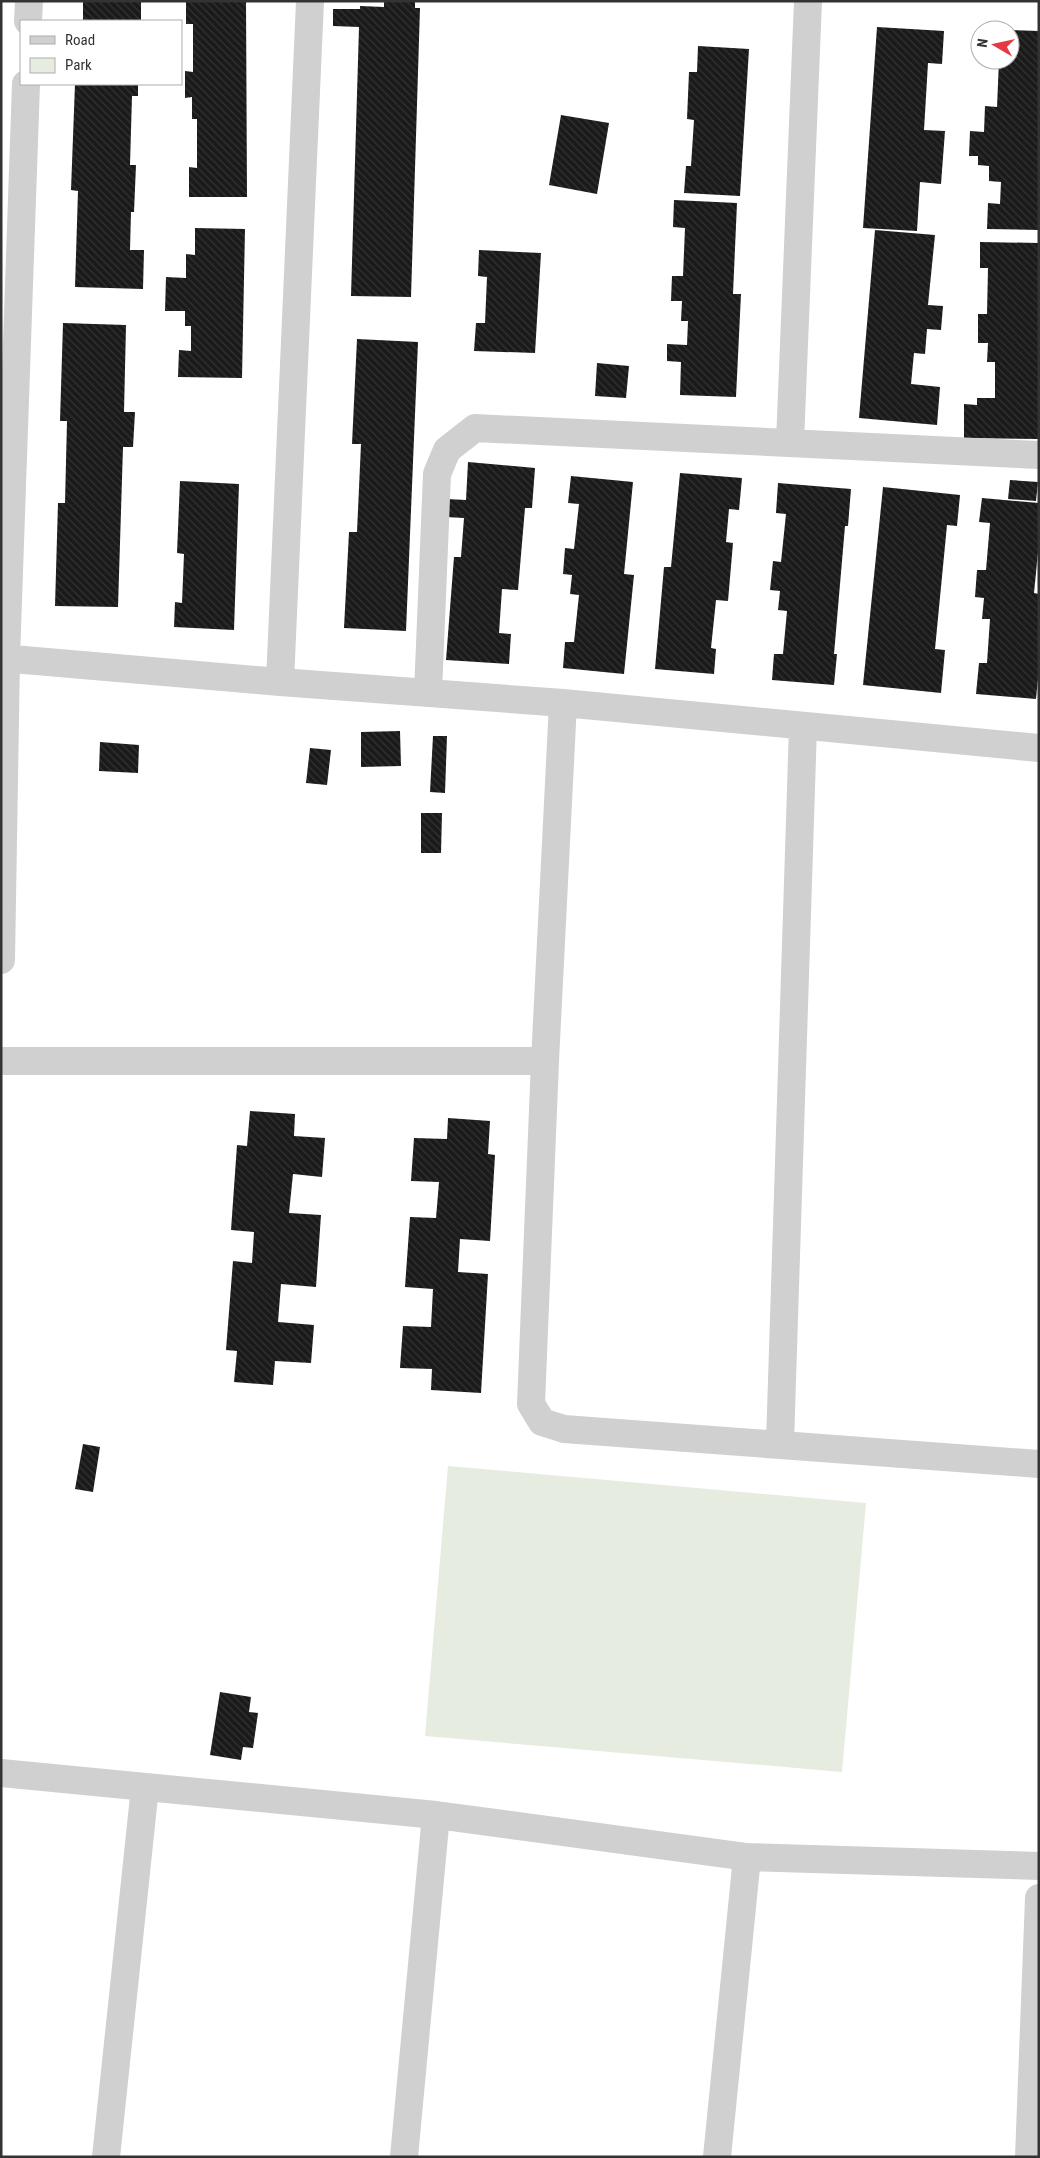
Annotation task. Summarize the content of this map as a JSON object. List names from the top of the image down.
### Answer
{
  "legend": ["Road", "Park"],
  "north": "left"
}
